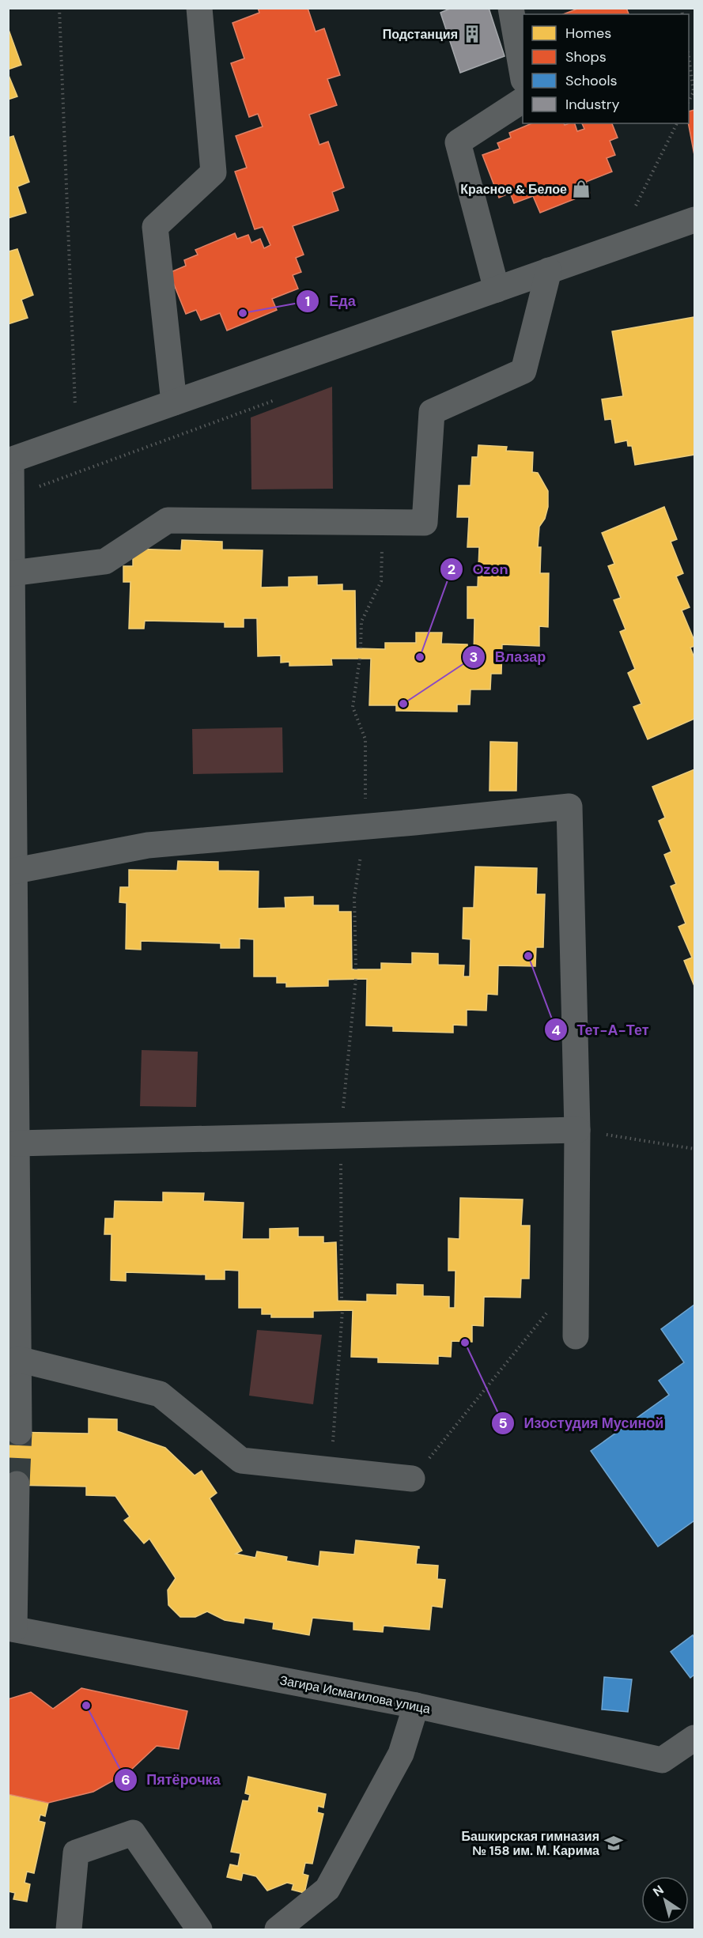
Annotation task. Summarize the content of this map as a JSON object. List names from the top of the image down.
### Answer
{
  "streets": {
    "street": ["Загира Исмагилова улица"]
  },
  "places": {
    "building": ["Подстанция"],
    "shop": ["Красное & Белое"],
    "other": [
      "Еда",
      "Ozon",
      "Влазар",
      "Тет-А-Тет",
      "Изостудия Мусиной",
      "Пятёрочка"
    ],
    "school or university": ["Башкирская гимназия № 158 им. М. Карима"]
  },
  "legend": [
    "Homes",
    "Shops",
    "Schools",
    "Industry"
  ],
  "north": "top left"
}
